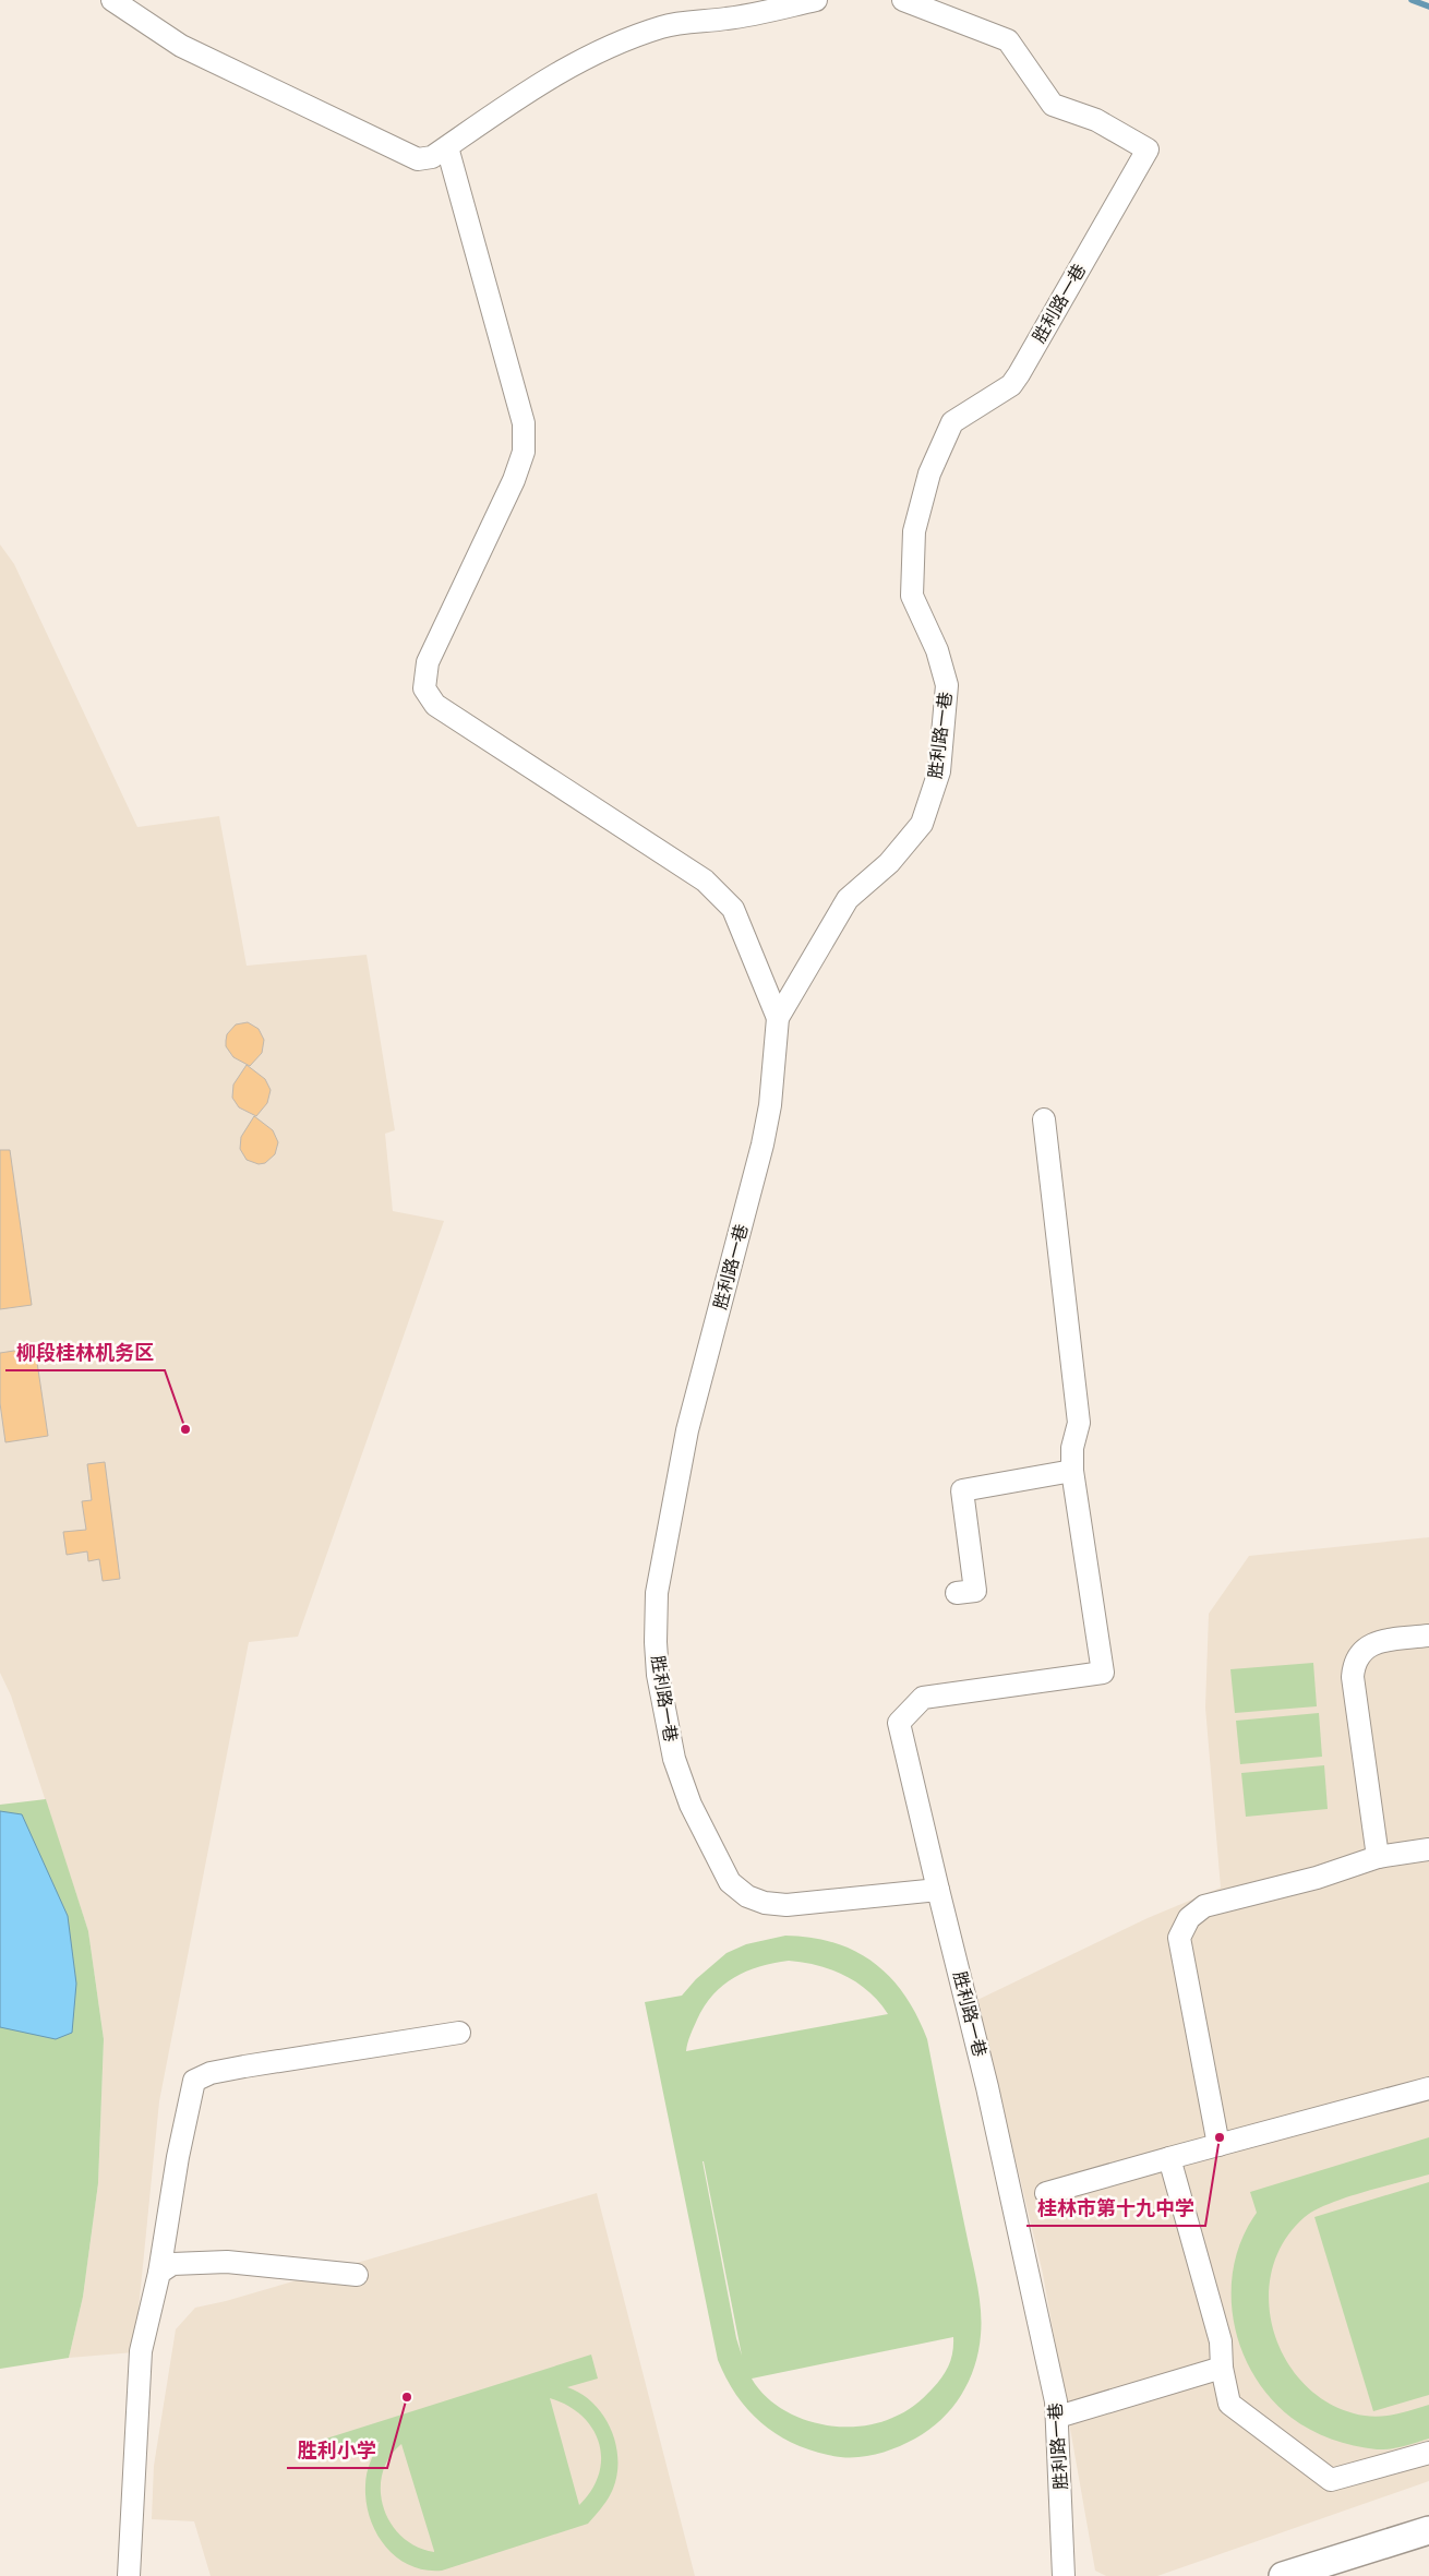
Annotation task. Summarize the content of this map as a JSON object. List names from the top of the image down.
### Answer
{
  "streets": {
    "street": ["胜利路一巷"]
  },
  "places": ["柳段桂林机务区", "桂林市第十九中学", "胜利小学"]
}
